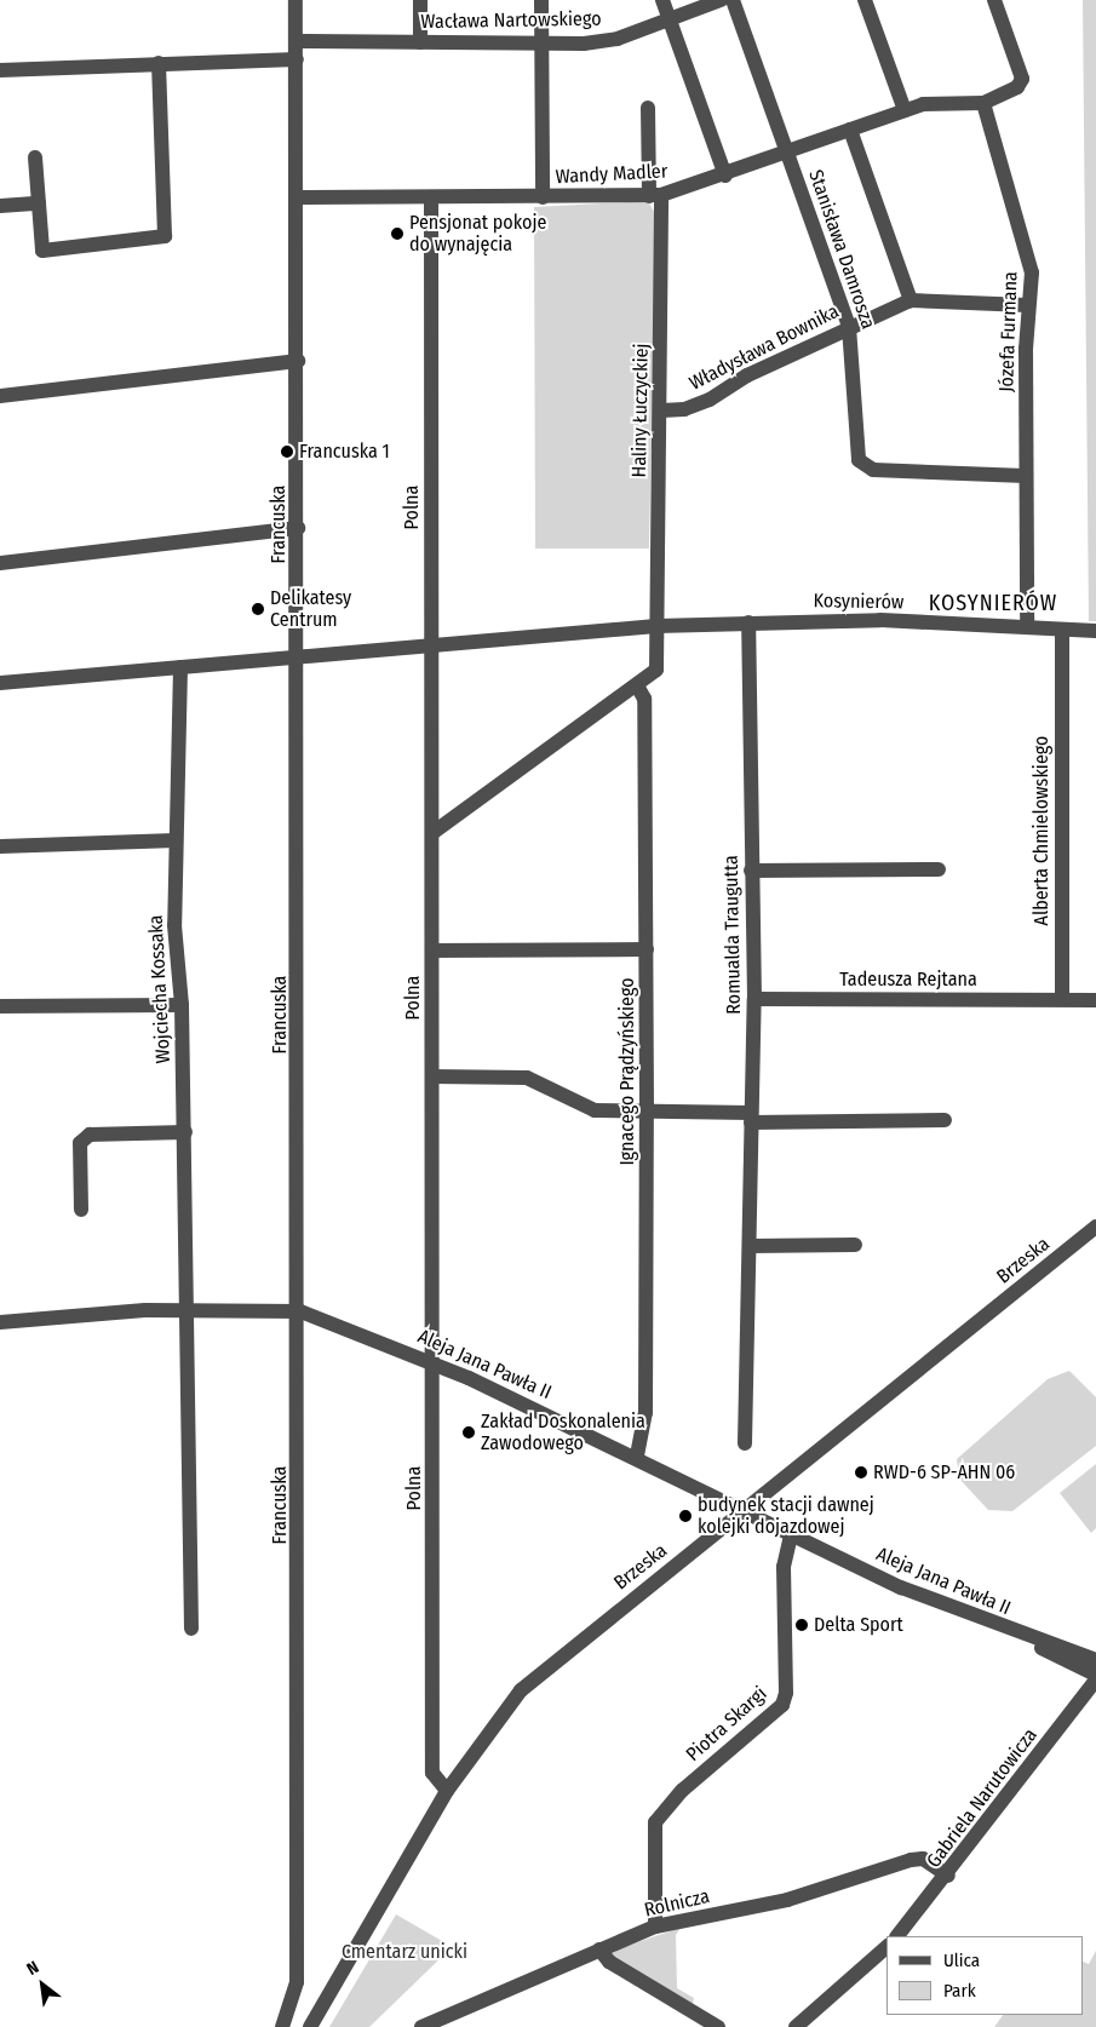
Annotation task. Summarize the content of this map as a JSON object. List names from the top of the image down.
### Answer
{
  "streets": {
    "street": [
      "Wacława Nartowskiego",
      "Wandy Madler",
      "Stanisława Damrosza",
      "Józefa Furmana",
      "Władysława Bownika",
      "Haliny Łuczyckiej",
      "Polna",
      "Francuska",
      "Kosynierów",
      "Alberta Chmielowskiego",
      "Romualda Traugutta",
      "Tadeusza Rejtana",
      "Wojciecha Kossaka",
      "Ignacego Prądzyńskiego",
      "Brzeska",
      "Aleja Jana Pawła II",
      "Piotra Skargi",
      "Gabriela Narutowicza",
      "Rolnicza"
    ]
  },
  "crossings": [
    ["Wacława Nartowskiego", "Francuska"],
    ["Wandy Madler", "Stanisława Damrosza"],
    ["Wandy Madler", "Józefa Furmana"],
    ["Wandy Madler", "Haliny Łuczyckiej"],
    ["Wandy Madler", "Polna"],
    ["Wandy Madler", "Francuska"],
    ["Stanisława Damrosza", "Józefa Furmana"],
    ["Stanisława Damrosza", "Władysława Bownika"],
    ["Józefa Furmana", "Władysława Bownika"],
    ["Józefa Furmana", "Kosynierów"],
    ["Władysława Bownika", "Haliny Łuczyckiej"],
    ["Haliny Łuczyckiej", "Kosynierów"],
    ["Polna", "Kosynierów"],
    ["Polna", "Brzeska"],
    ["Polna", "Aleja Jana Pawła II"],
    ["Francuska", "Kosynierów"],
    ["Francuska", "Aleja Jana Pawła II"],
    ["Kosynierów", "Alberta Chmielowskiego"],
    ["Kosynierów", "Romualda Traugutta"],
    ["Kosynierów", "Wojciecha Kossaka"],
    ["Alberta Chmielowskiego", "Tadeusza Rejtana"],
    ["Romualda Traugutta", "Tadeusza Rejtana"],
    ["Wojciecha Kossaka", "Aleja Jana Pawła II"],
    ["Ignacego Prądzyńskiego", "Aleja Jana Pawła II"],
    ["Brzeska", "Aleja Jana Pawła II"],
    ["Aleja Jana Pawła II", "Piotra Skargi"],
    ["Aleja Jana Pawła II", "Gabriela Narutowicza"],
    ["Piotra Skargi", "Rolnicza"],
    ["Gabriela Narutowicza", "Rolnicza"]
  ],
  "districts": ["KOSYNIERÓW"],
  "parks": ["Cmentarz unicki"],
  "places": [
    "Pensjonat pokoje do wynajęcia",
    "Francuska 1",
    "Delikatesy Centrum",
    "Zakład Doskonalenia Zawodowego",
    "RWD-6 SP-AHN 06",
    "budynek stacji dawnej kolejki dojazdowej",
    "Delta Sport"
  ],
  "legend": ["Ulica", "Park"],
  "north": "top left"
}
